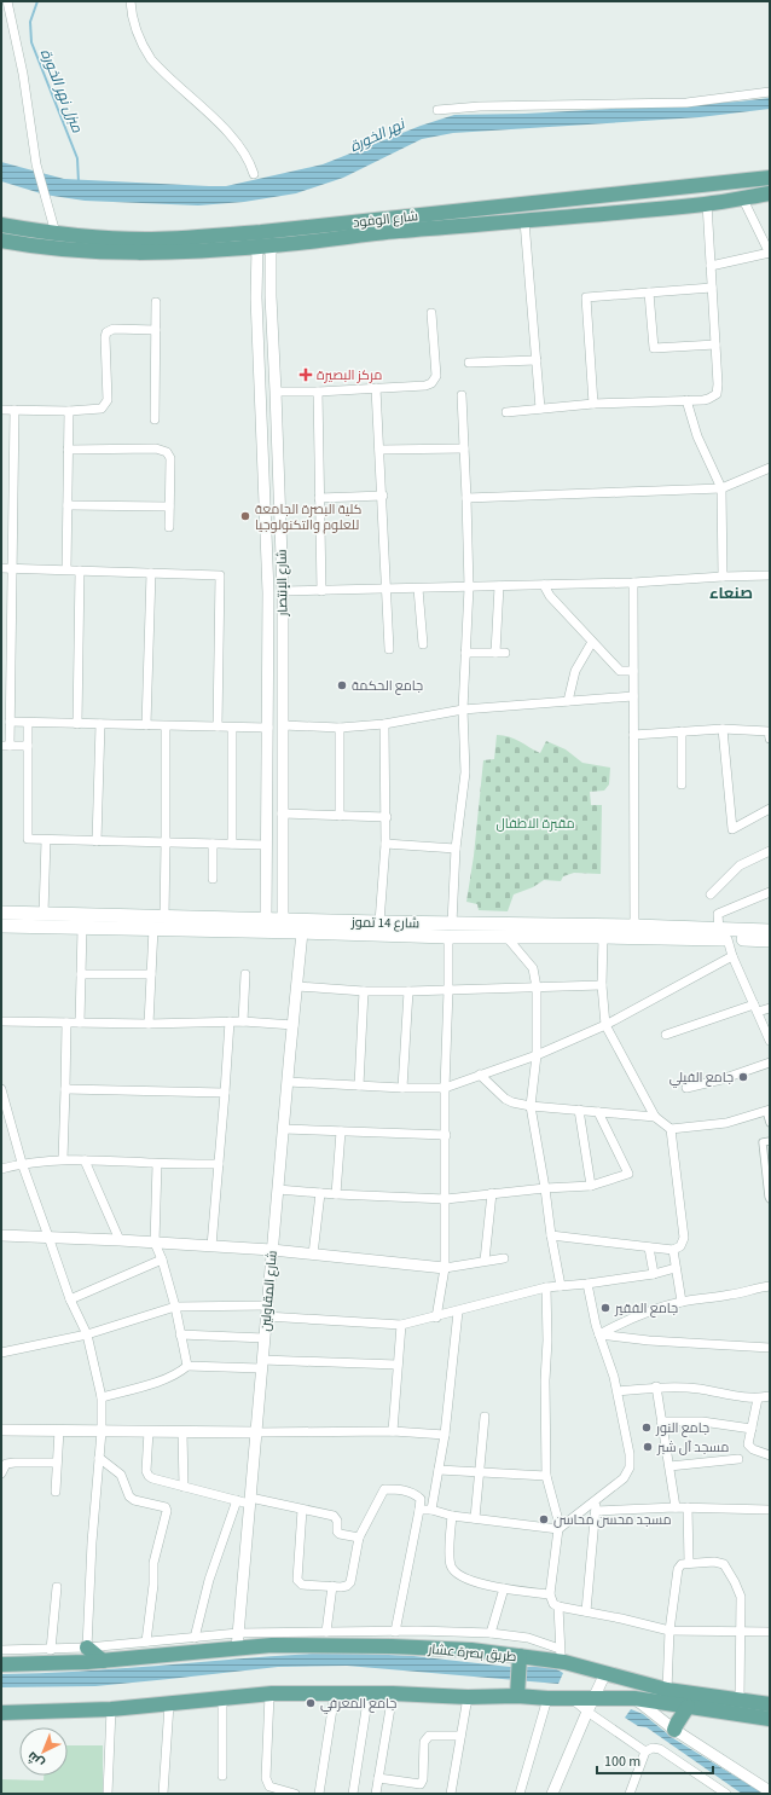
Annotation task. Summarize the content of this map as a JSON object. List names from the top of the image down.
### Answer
{
  "streets": {
    "main road": ["شارع الوفود", "شارع 14 تموز", "طريق بصرة عشار"],
    "street": ["شارع الإنتصار", "شارع المقاولين"]
  },
  "crossings": [
    ["شارع الوفود", "شارع الإنتصار"],
    ["شارع الإنتصار", "شارع 14 تموز"],
    ["شارع 14 تموز", "شارع المقاولين"],
    ["شارع المقاولين", "طريق بصرة عشار"]
  ],
  "districts": ["صنعاء"],
  "water": ["مبزل نهر الخورة", "نهر الخورة"],
  "parks": ["مقبرة الاطفال"],
  "places": {
    "health": ["مركز البصيرة"],
    "other": [
      "كلية البصرة الجامعة للعلوم والتكنولوجيا",
      "جامع الحكمة",
      "جامع الفيلي",
      "جامع الفقير",
      "جامع النور",
      "مسجد آل شبر",
      "مسجد محسن محاسن",
      "جامع المعرفي"
    ]
  },
  "scale_bar": "100 m",
  "north": "bottom left"
}
